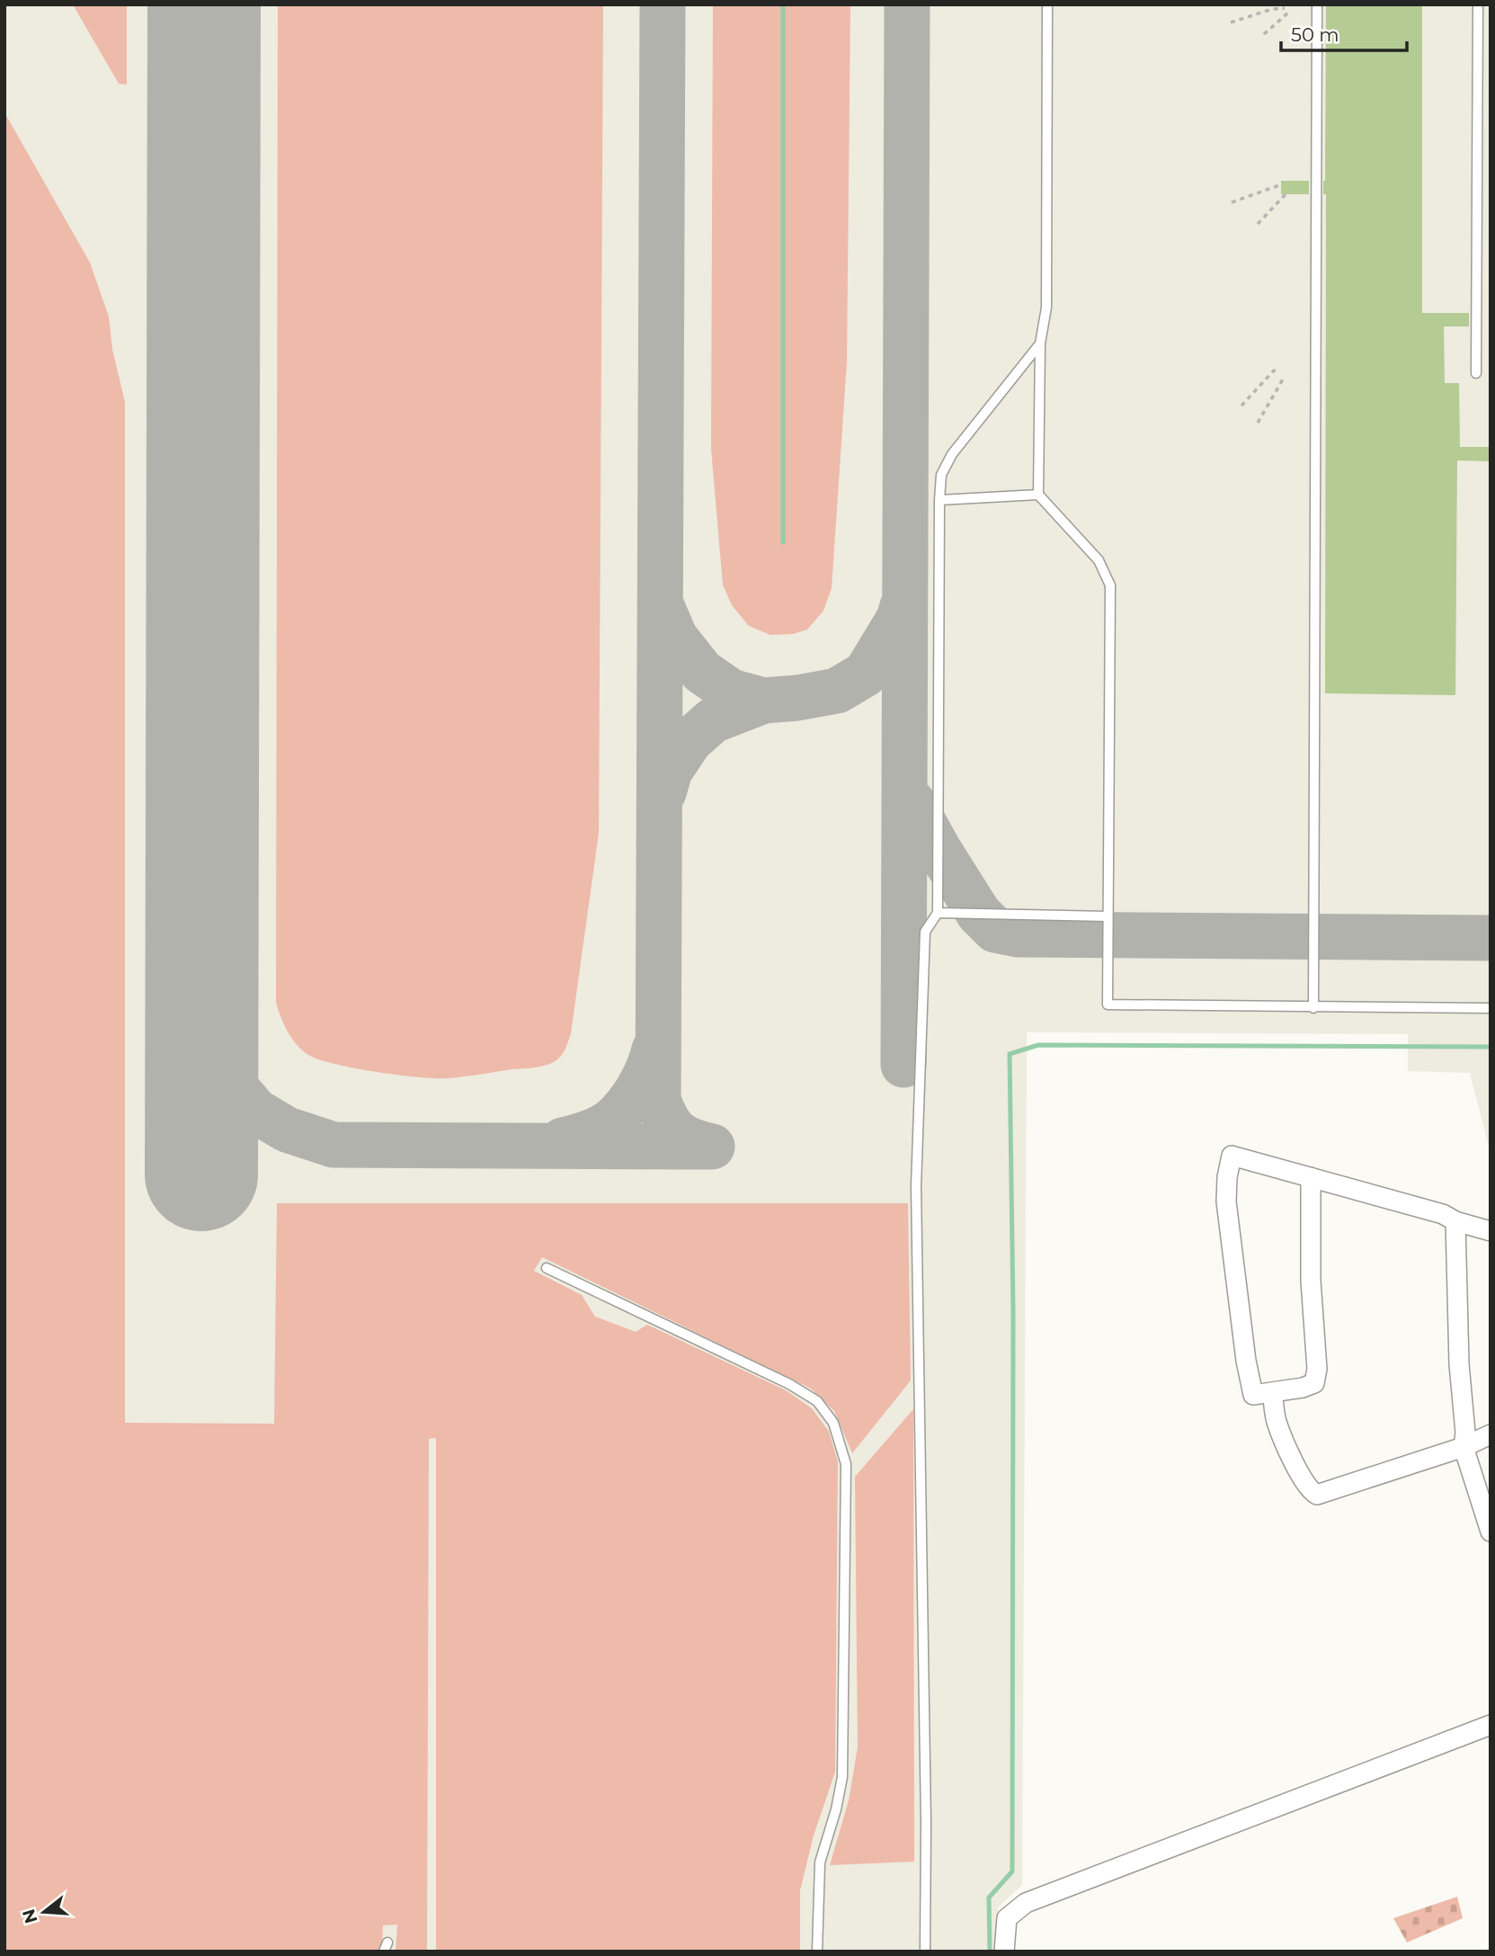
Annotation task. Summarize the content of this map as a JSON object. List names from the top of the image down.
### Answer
{
  "scale_bar": "50 m",
  "north": "left"
}
